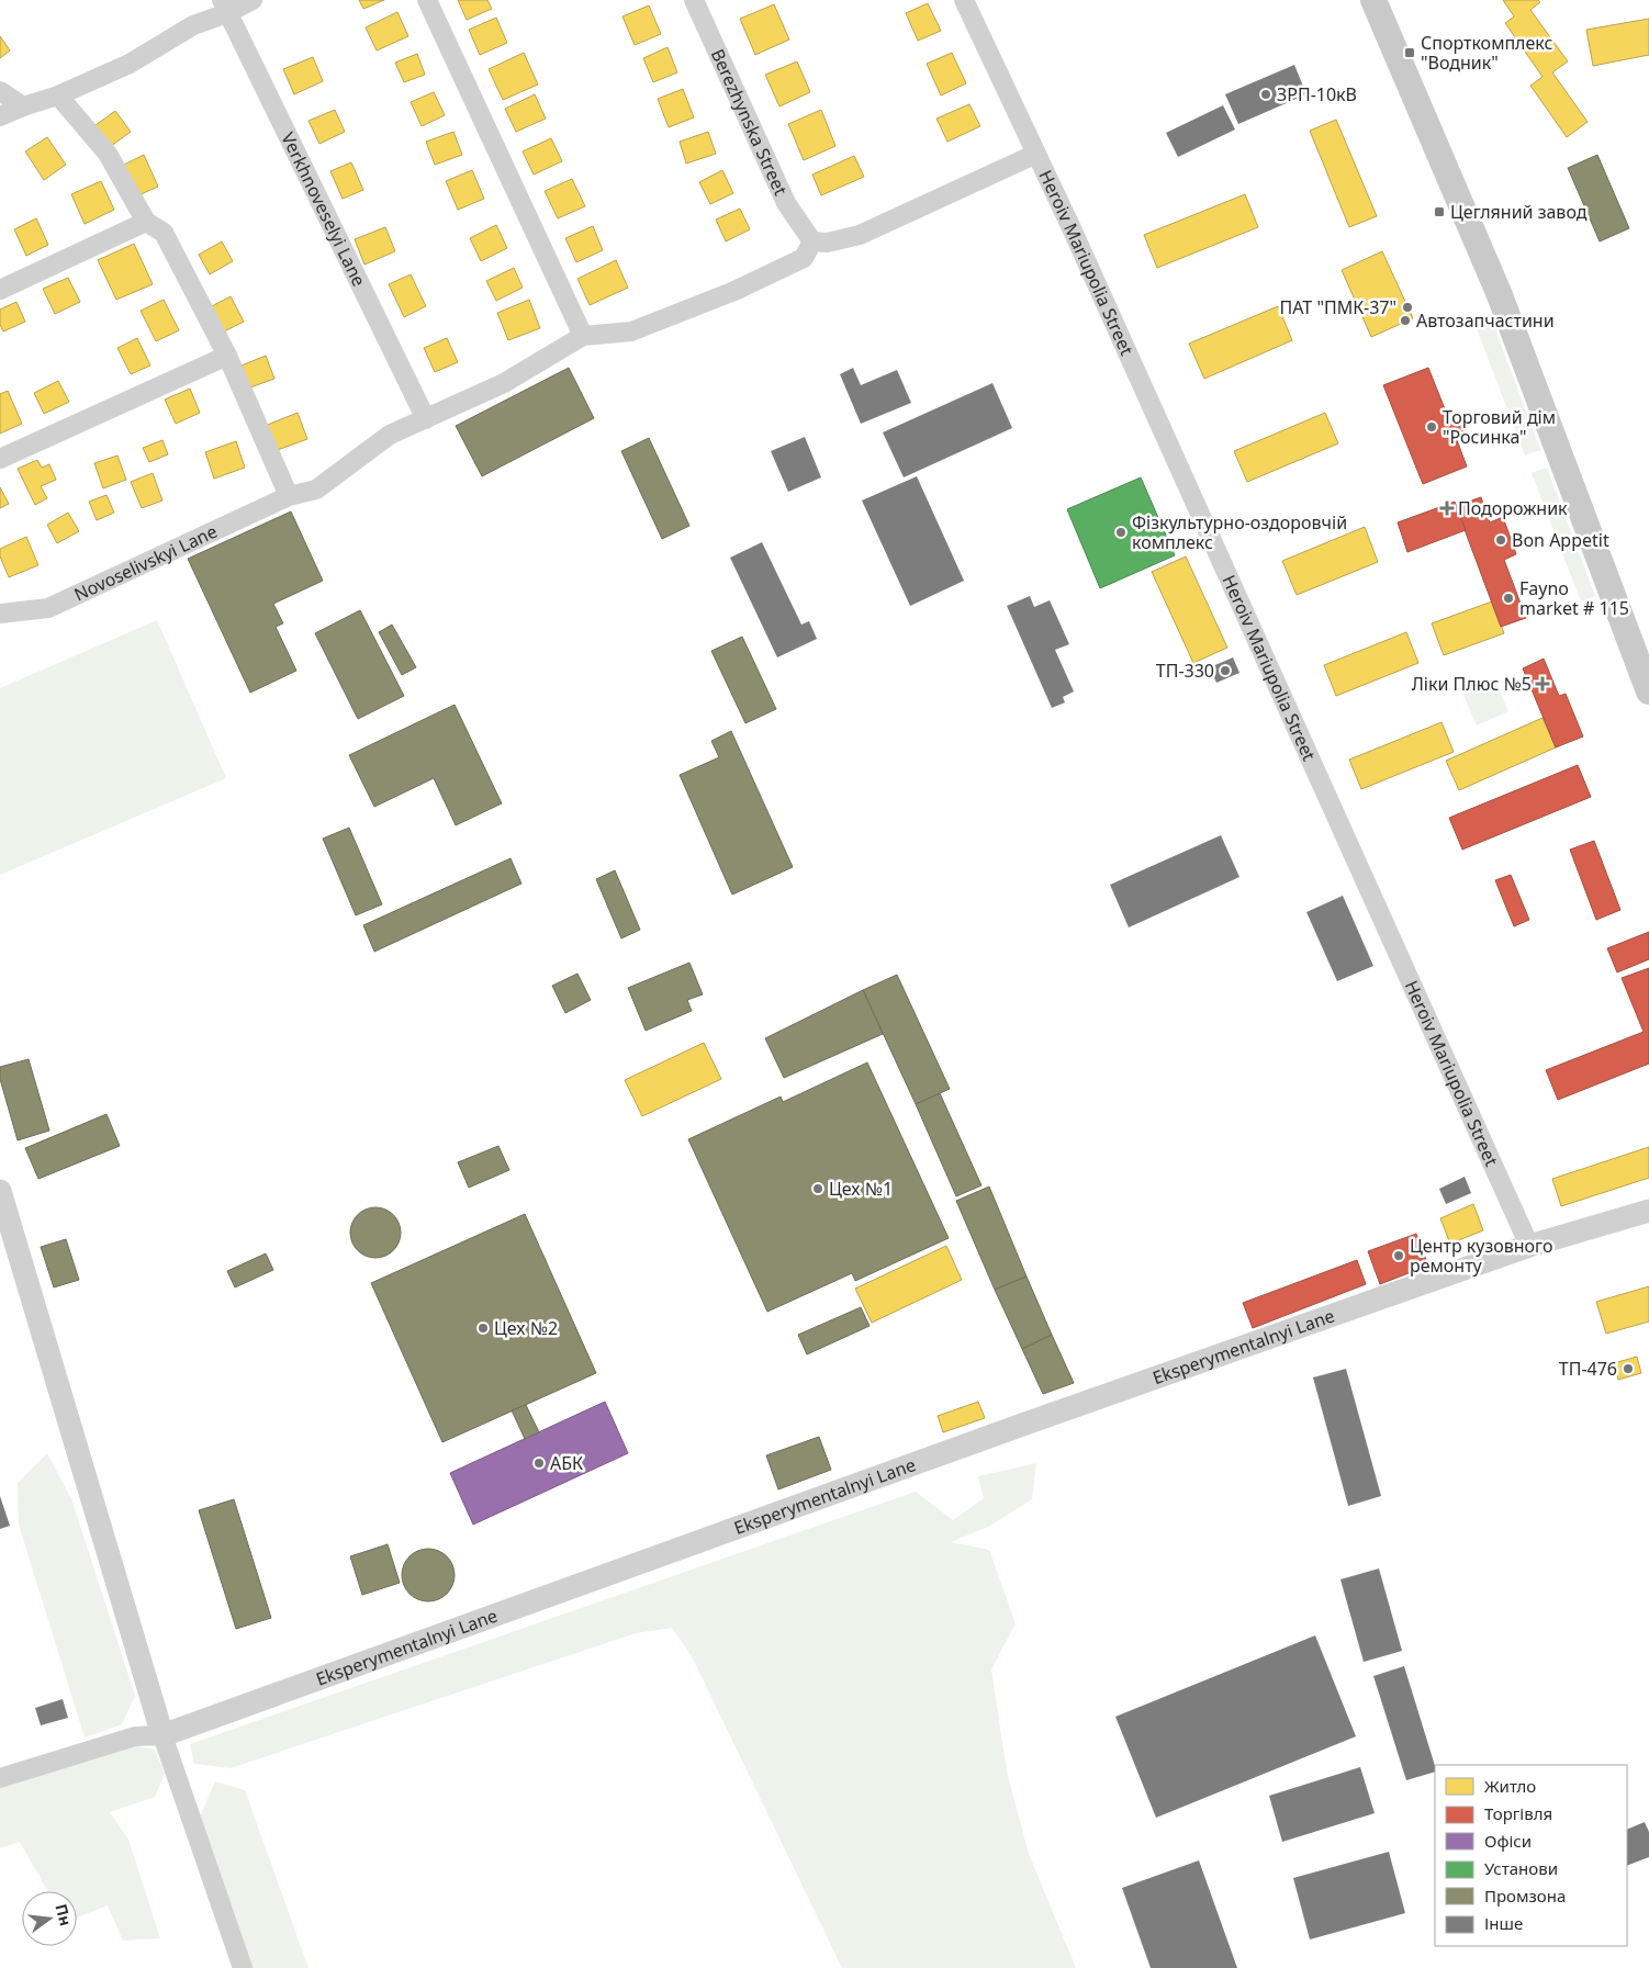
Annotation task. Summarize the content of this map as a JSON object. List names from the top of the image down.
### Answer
{
  "streets": {
    "street": [
      "Berezhynska Street",
      "Verkhnoveselyi Lane",
      "Heroiv Mariupolia Street",
      "Novoselivskyi Lane",
      "Eksperymentalnyi Lane"
    ]
  },
  "crossings": [
    ["Verkhnoveselyi Lane", "Novoselivskyi Lane"],
    ["Heroiv Mariupolia Street", "Eksperymentalnyi Lane"]
  ],
  "places": {
    "transit": ["Спорткомплекс \"Водник\"", "Цегляний завод"],
    "other": [
      "ЗРП-10кВ",
      "ПАТ \"ПМК-37\"",
      "Автозапчастини",
      "Торговий дім \"Росинка\"",
      "Фізкультурно-оздоровчій комплекс",
      "Bon Appetit",
      "Fayno market # 115",
      "ТП-330",
      "Цех №1",
      "Центр кузовного ремонту",
      "Цех №2",
      "ТП-476",
      "АБК"
    ],
    "health": ["Подорожник", "Ліки Плюс №5"]
  },
  "legend": [
    "Житло",
    "Торгівля",
    "Офіси",
    "Установи",
    "Промзона",
    "Інше"
  ],
  "north": "right"
}
